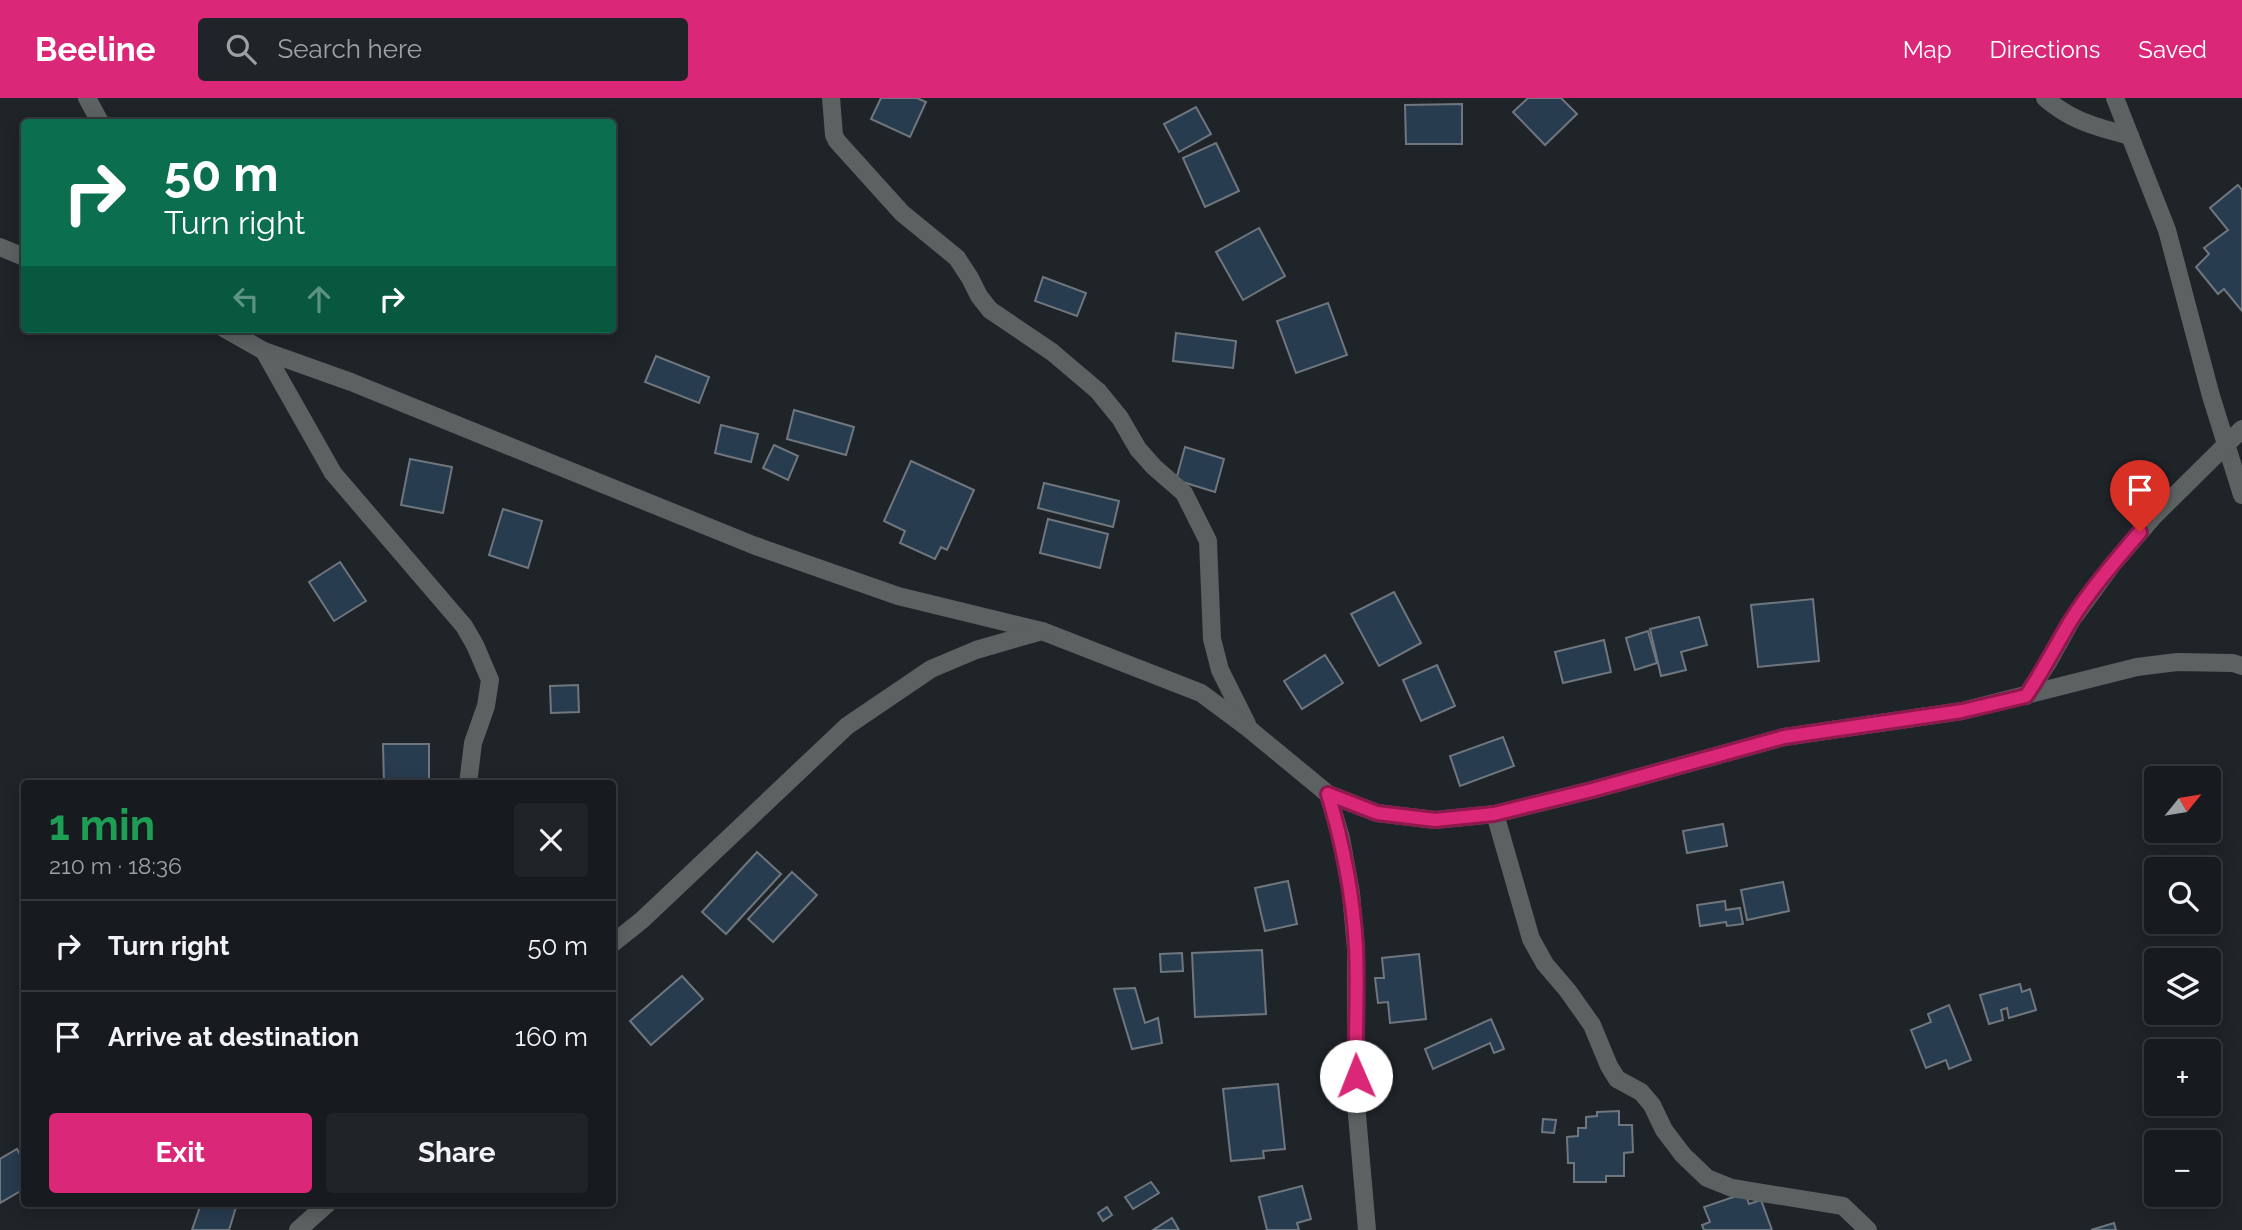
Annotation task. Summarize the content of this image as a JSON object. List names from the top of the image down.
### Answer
{
  "north": "top right",
  "page": {
    "header": "Beeline",
    "search": "Search here",
    "nav": ["Map", "Directions", "Saved"],
    "turn": ["50 m", "Turn right"],
    "map_buttons": ["+", "−"],
    "heading": ["1 min", "210 m · 18:36"],
    "list": [
      {
        "name": "Turn right",
        "value": "50 m"
      },
      {
        "name": "Arrive at destination",
        "value": "160 m"
      }
    ],
    "buttons": ["Exit", "Share"]
  }
}
